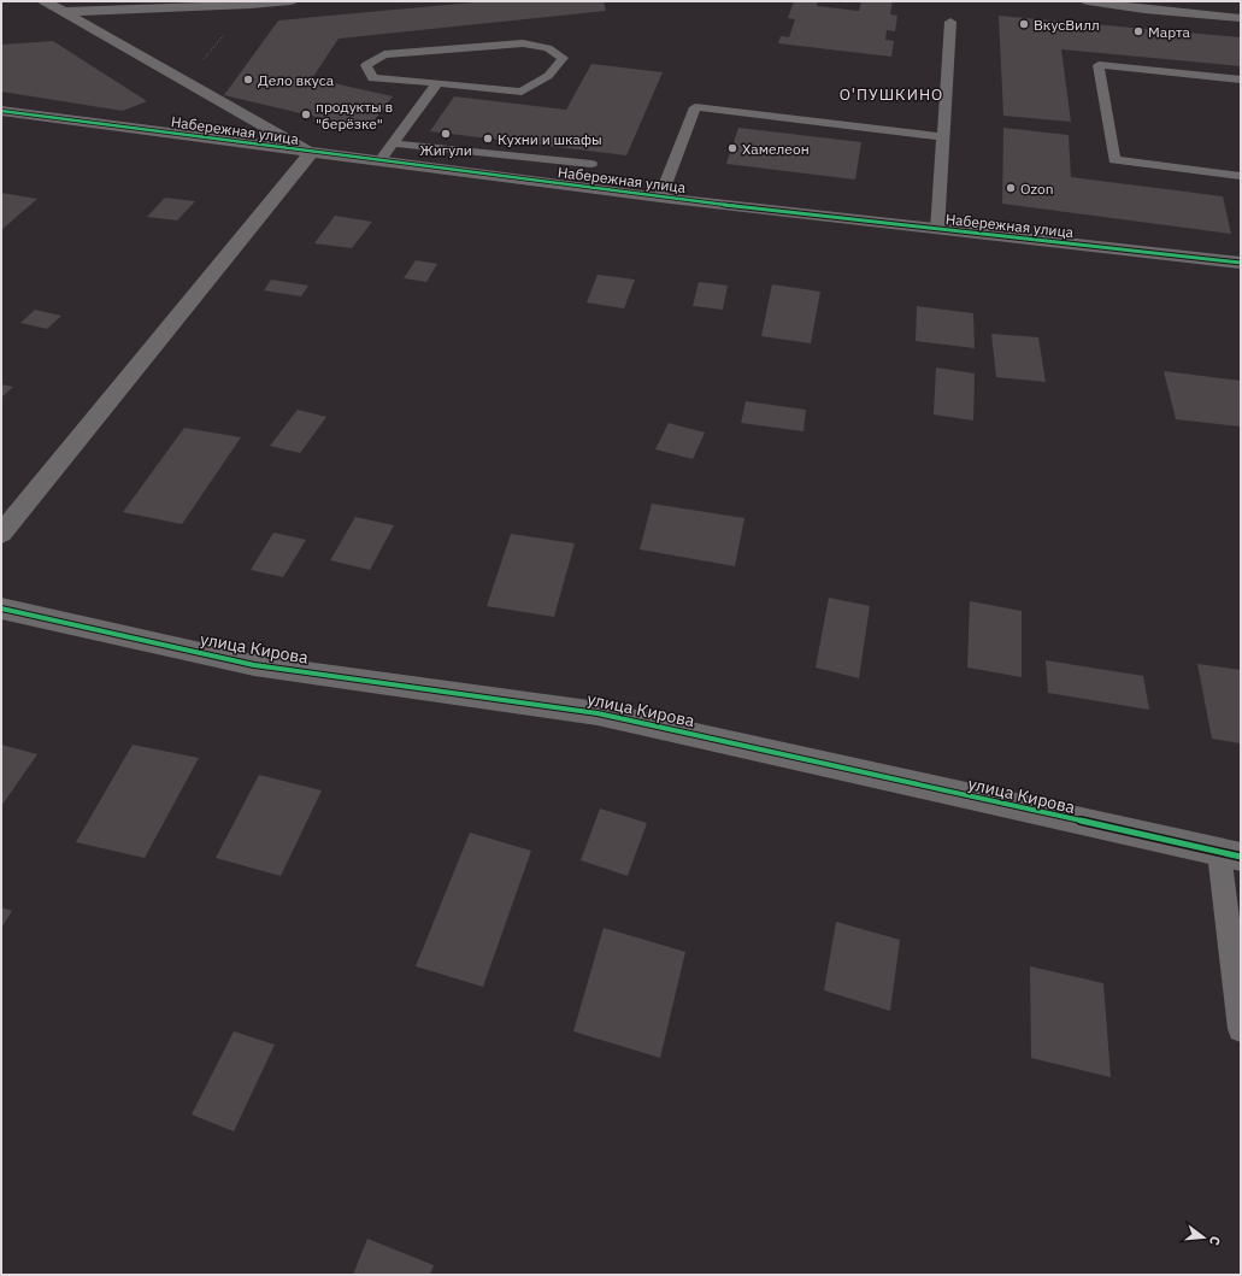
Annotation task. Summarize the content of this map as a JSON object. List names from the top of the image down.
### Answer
{
  "streets": {
    "street": ["Набережная улица", "улица Кирова"]
  },
  "districts": ["О'ПУШКИНО"],
  "places": [
    "ВкусВилл",
    "Марта",
    "Дело вкуса",
    "продукты в \"берёзке\"",
    "Жигули",
    "Кухни и шкафы",
    "Хамелеон",
    "Ozon"
  ],
  "north": "right"
}
